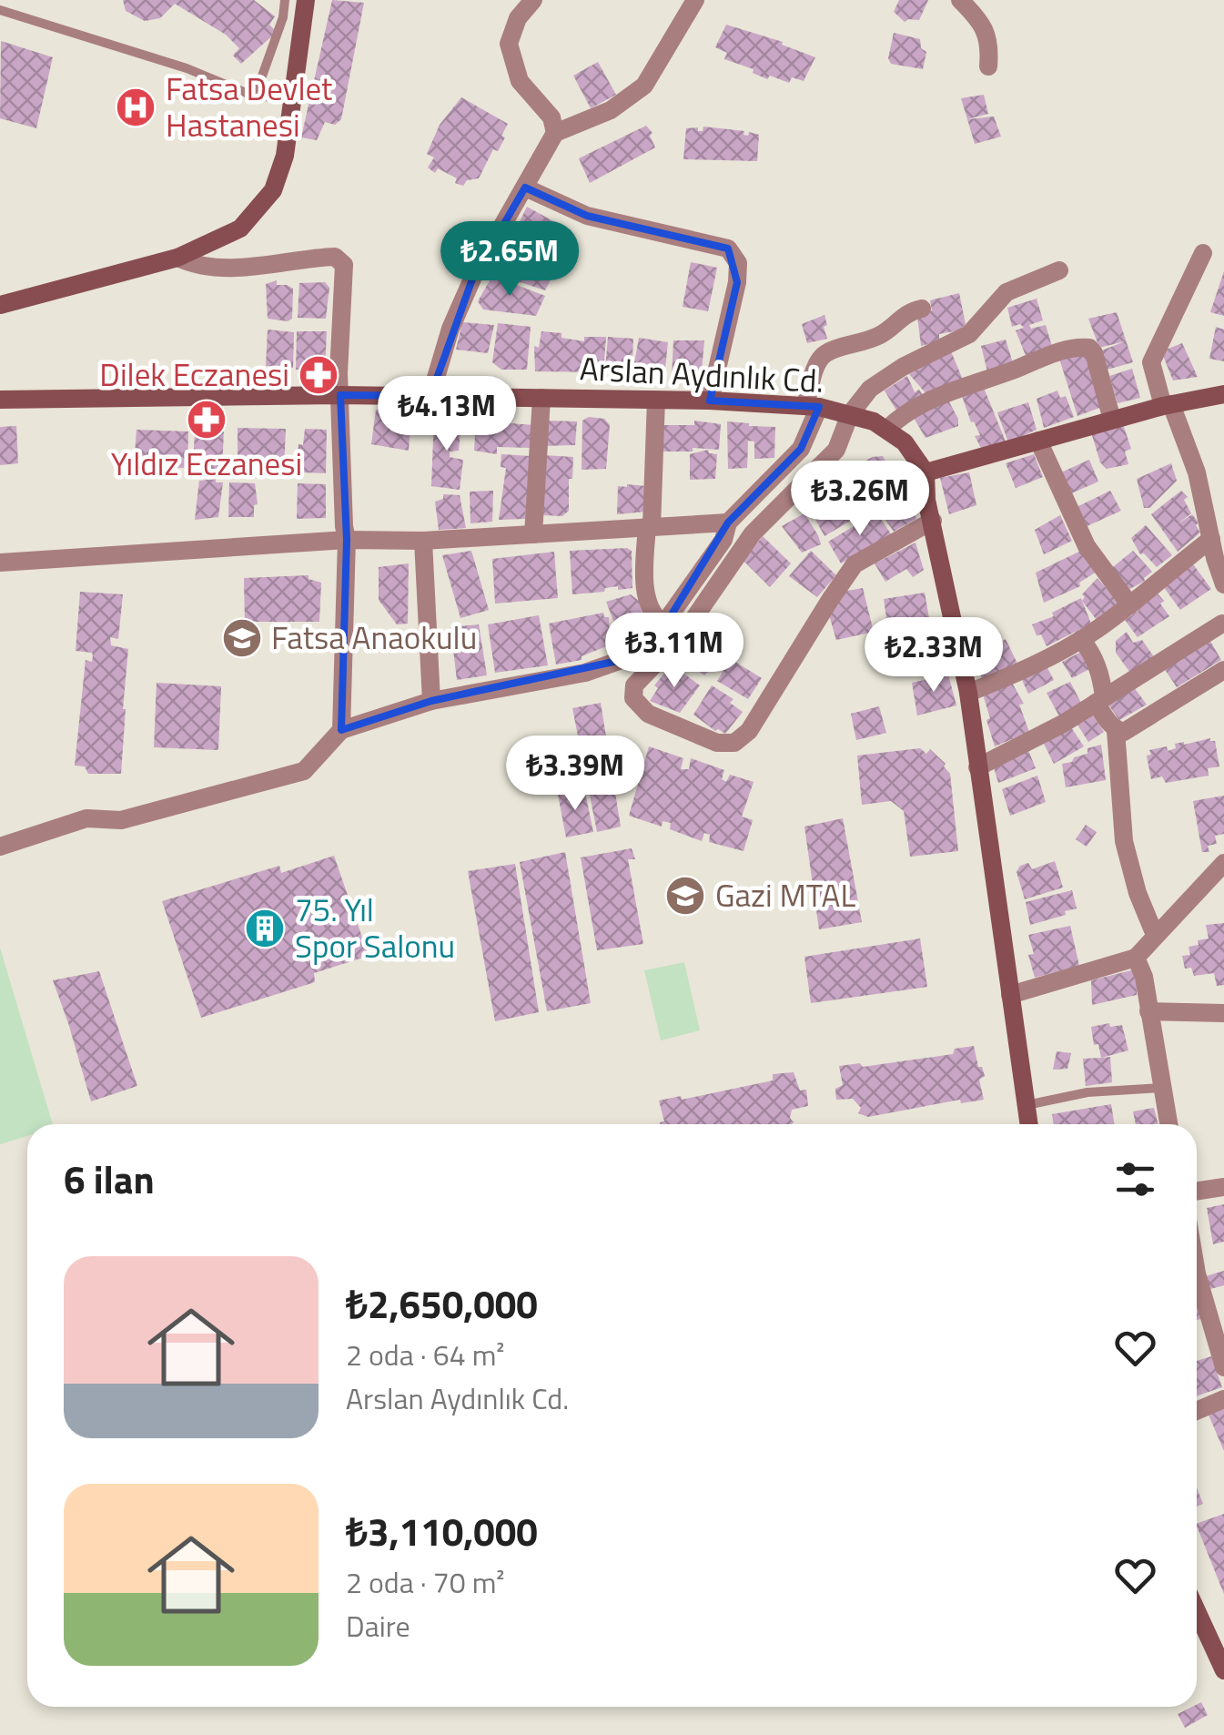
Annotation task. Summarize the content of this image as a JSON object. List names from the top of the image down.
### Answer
{
  "streets": {
    "street": ["Arslan Aydınlık Cd."]
  },
  "places": {
    "hospital": ["Fatsa Devlet Hastanesi"],
    "pharmacy": ["Dilek Eczanesi", "Yıldız Eczanesi"],
    "school or university": ["Fatsa Anaokulu", "Gazi MTAL"],
    "building": ["75. Yıl Spor Salonu"]
  },
  "page": {
    "price": [
      "₺2.65M",
      "₺4.13M",
      "₺3.26M",
      "₺3.11M",
      "₺2.33M",
      "₺3.39M"
    ],
    "heading": "6 ilan",
    "list": [
      {
        "name": "₺2,650,000",
        "note": "2 oda · 64 m² · Arslan Aydınlık Cd."
      },
      {
        "name": "₺3,110,000",
        "note": "2 oda · 70 m² · Daire"
      }
    ]
  }
}
